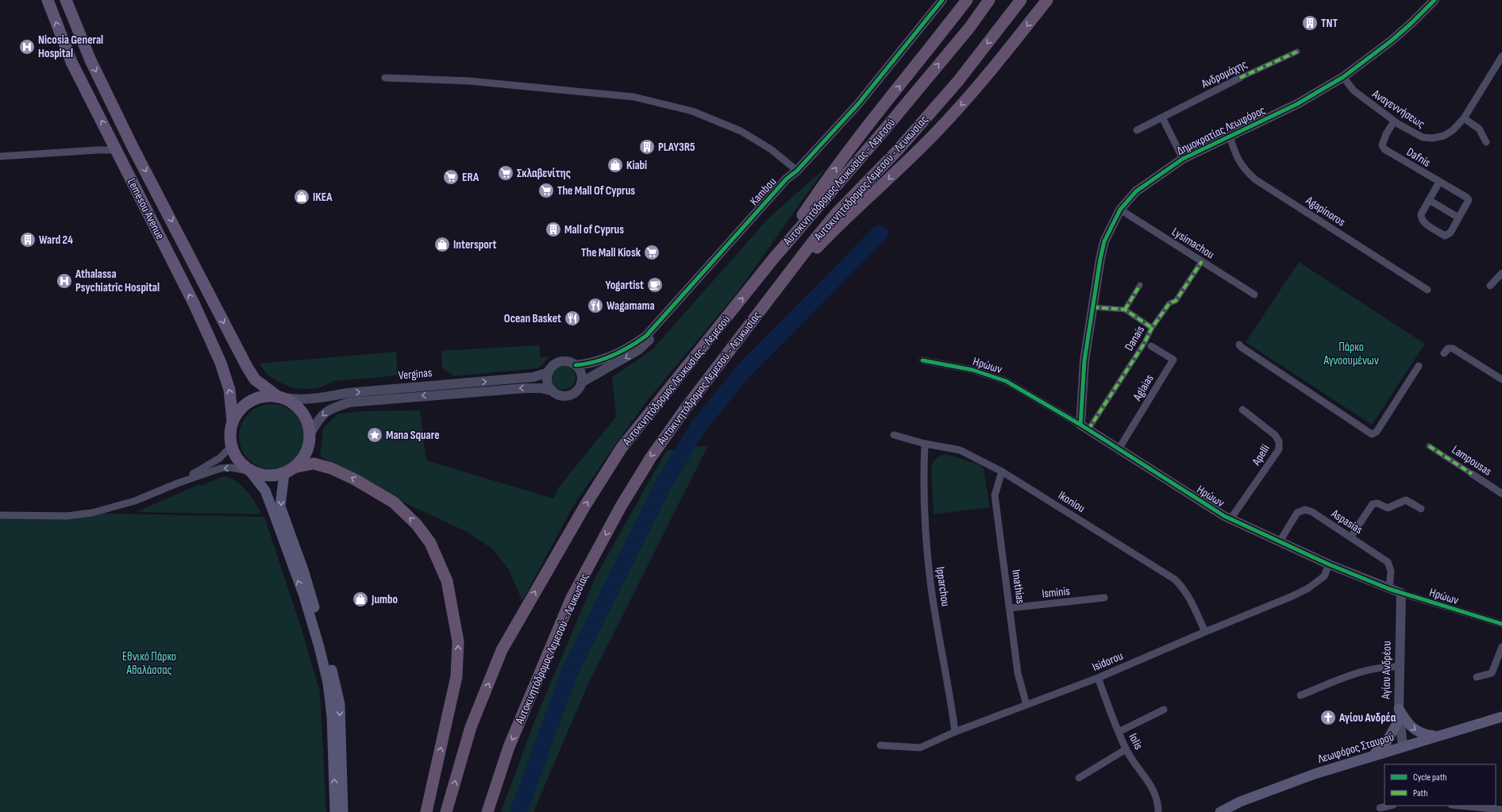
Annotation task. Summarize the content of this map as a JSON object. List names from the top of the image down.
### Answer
{
  "streets": {
    "highway": ["Αυτοκινητόδρομος Λεμεσού - Λευκωσίας", "Αυτοκινητόδρομος Λευκωσίας - Λεμεσού"],
    "main road": ["Lemesou Avenue", "Λεωφόρος Σταυρού"],
    "street": [
      "Ανδρομάχης",
      "Αναγεννήσεως",
      "Δημοκρατίας Λεωφόρος",
      "Dafnis",
      "Kambou",
      "Agapinoros",
      "Lysimachou",
      "Danais",
      "Ηρώων",
      "Verginas",
      "Aglaias",
      "Apelli",
      "Lampousas",
      "Ikoniou",
      "Aspasias",
      "Ipparchou",
      "Imathias",
      "Isminis",
      "Isidorou",
      "Αγίου Ανδρέου",
      "Iolis"
    ]
  },
  "crossings": [
    ["Αναγεννήσεως", "Δημοκρατίας Λεωφόρος"],
    ["Αναγεννήσεως", "Dafnis"],
    ["Δημοκρατίας Λεωφόρος", "Agapinoros"],
    ["Δημοκρατίας Λεωφόρος", "Lysimachou"],
    ["Δημοκρατίας Λεωφόρος", "Danais"],
    ["Δημοκρατίας Λεωφόρος", "Ηρώων"],
    ["Kambou", "Verginas"],
    ["Lemesou Avenue", "Verginas"],
    ["Lysimachou", "Danais"],
    ["Danais", "Ηρώων"],
    ["Ηρώων", "Aglaias"],
    ["Ηρώων", "Apelli"],
    ["Ηρώων", "Aspasias"],
    ["Ηρώων", "Isidorou"],
    ["Ηρώων", "Αγίου Ανδρέου"],
    ["Ikoniou", "Ipparchou"],
    ["Ikoniou", "Imathias"],
    ["Ikoniou", "Isidorou"],
    ["Ipparchou", "Isidorou"],
    ["Imathias", "Isminis"],
    ["Imathias", "Isidorou"],
    ["Isidorou", "Iolis"],
    ["Αγίου Ανδρέου", "Λεωφόρος Σταυρού"]
  ],
  "parks": ["Πάρκο Αγνοουμένων", "Εθνικό Πάρκο Αθαλάσσας"],
  "places": {
    "building": [
      "TNT",
      "PLAY3R5",
      "Mall of Cyprus",
      "Ward 24"
    ],
    "hospital": ["Nicosia General Hospital", "Athalassa Psychiatric Hospital"],
    "shop": [
      "Kiabi",
      "IKEA",
      "Intersport",
      "Jumbo"
    ],
    "supermarket": [
      "Σκλαβενίτης",
      "ERA",
      "The Mall Of Cyprus",
      "The Mall Kiosk"
    ],
    "cafe": ["Yogartist"],
    "restaurant": ["Wagamama", "Ocean Basket"],
    "place": ["Mana Square"],
    "church": ["Αγίου Ανδρέα"]
  },
  "legend": ["Cycle path", "Path"]
}
